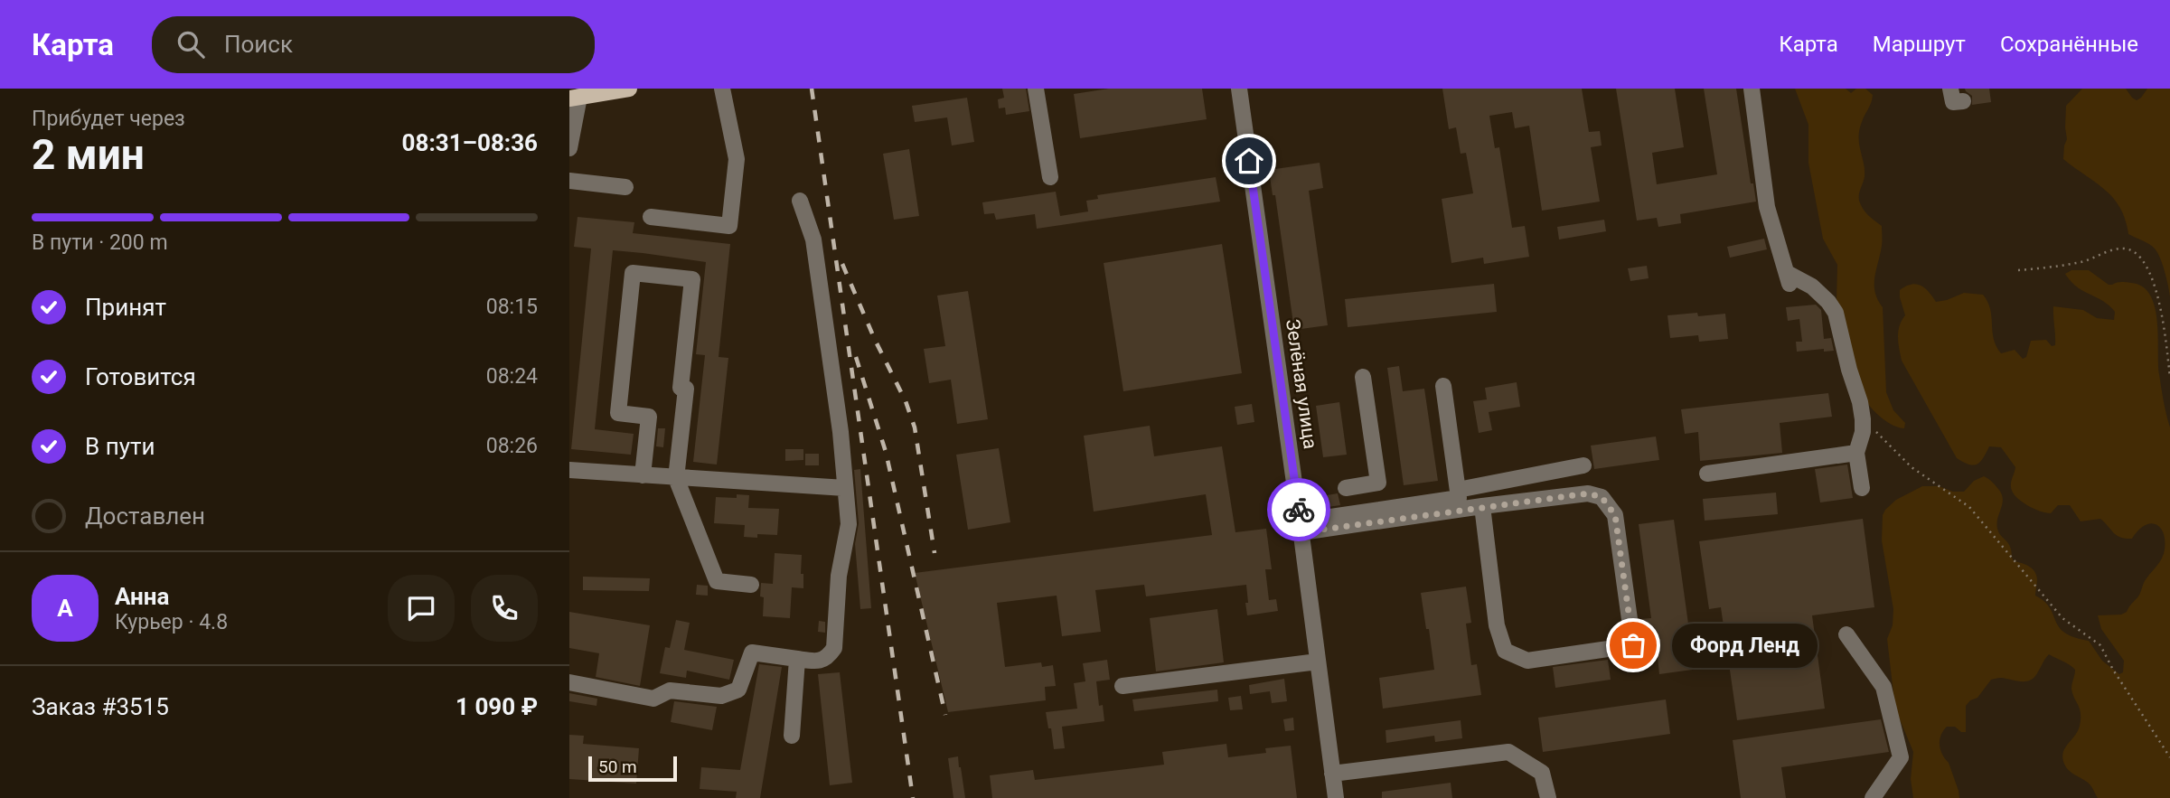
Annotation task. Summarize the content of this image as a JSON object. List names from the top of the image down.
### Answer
{
  "streets": {
    "street": ["Зелёная улица"]
  },
  "places": ["Форд Ленд"],
  "scale_bar": "50 m",
  "page": {
    "header": "Карта",
    "search": "Поиск",
    "nav": ["Карта", "Маршрут", "Сохранённые"],
    "heading": ["2 мин", "Прибудет через", "08:31–08:36"],
    "panel": [
      "Анна",
      "Курьер · 4.8",
      "Заказ #3515",
      "1 090 ₽"
    ],
    "bar": "В пути · 200 m",
    "list": [
      ["Принят", "08:15"],
      ["Готовится", "08:24"],
      ["В пути", "08:26"],
      "Доставлен"
    ],
    "round": "А",
    "bubble": "Форд Ленд",
    "scale": "50 m"
  }
}
